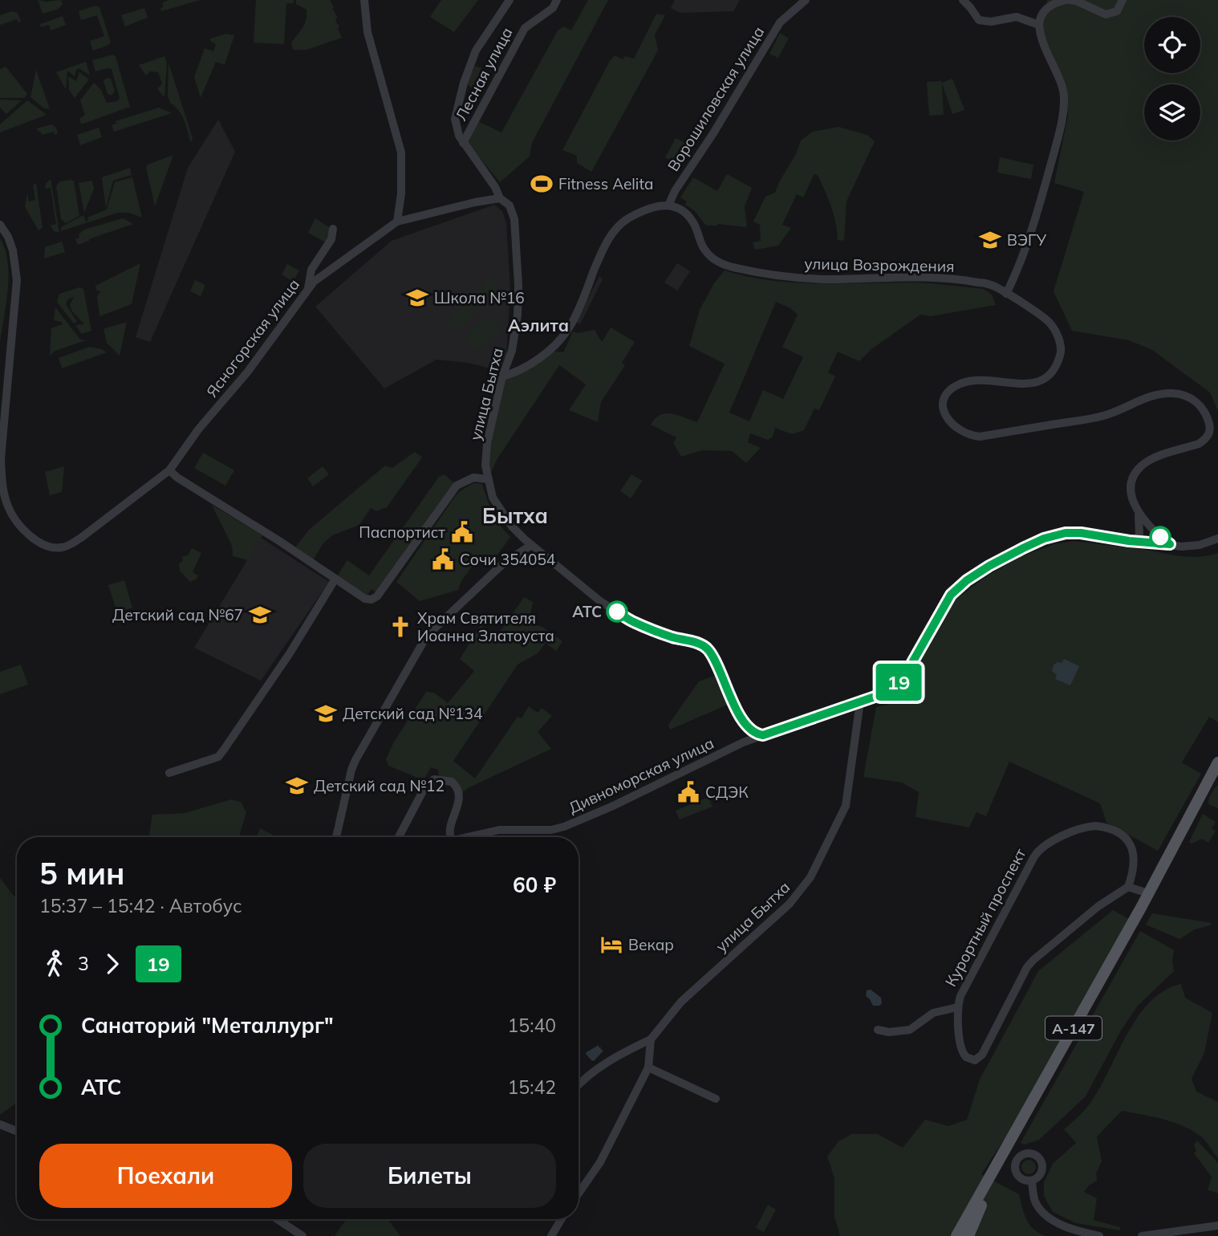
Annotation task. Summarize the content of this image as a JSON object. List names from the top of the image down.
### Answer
{
  "streets": {
    "main road": ["А-147"],
    "street": [
      "Лесная улица",
      "Ворошиловская улица",
      "улица Возрождения",
      "Ясногорская улица",
      "улица Бытха",
      "Дивноморская улица",
      "Курортный проспект"
    ]
  },
  "crossings": [
    ["Лесная улица", "улица Бытха"],
    ["Ворошиловская улица", "улица Возрождения"],
    ["Ясногорская улица", "улица Бытха"],
    ["улица Бытха", "Дивноморская улица"]
  ],
  "districts": ["Аэлита", "Бытха"],
  "places": {
    "sports": ["Fitness Aelita"],
    "school or university": [
      "ВЭГУ",
      "Школа №16",
      "Детский сад №67",
      "Детский сад №134",
      "Детский сад №12"
    ],
    "public building": ["Паспортист", "Сочи 354054", "СДЭК"],
    "other": ["АТС"],
    "church": ["Храм Святителя Иоанна Златоуста"],
    "hotel": ["Векар"]
  },
  "lines": ["bus line 19"],
  "page": {
    "on_map": "19",
    "heading": ["5 мин", "15:37 – 15:42 · Автобус", "60 ₽"],
    "legs": ["3", "19"],
    "list": [
      {
        "name": "Санаторий \"Металлург\"",
        "value": "15:40"
      },
      {
        "name": "АТС",
        "value": "15:42"
      }
    ],
    "buttons": ["Поехали", "Билеты"]
  }
}
